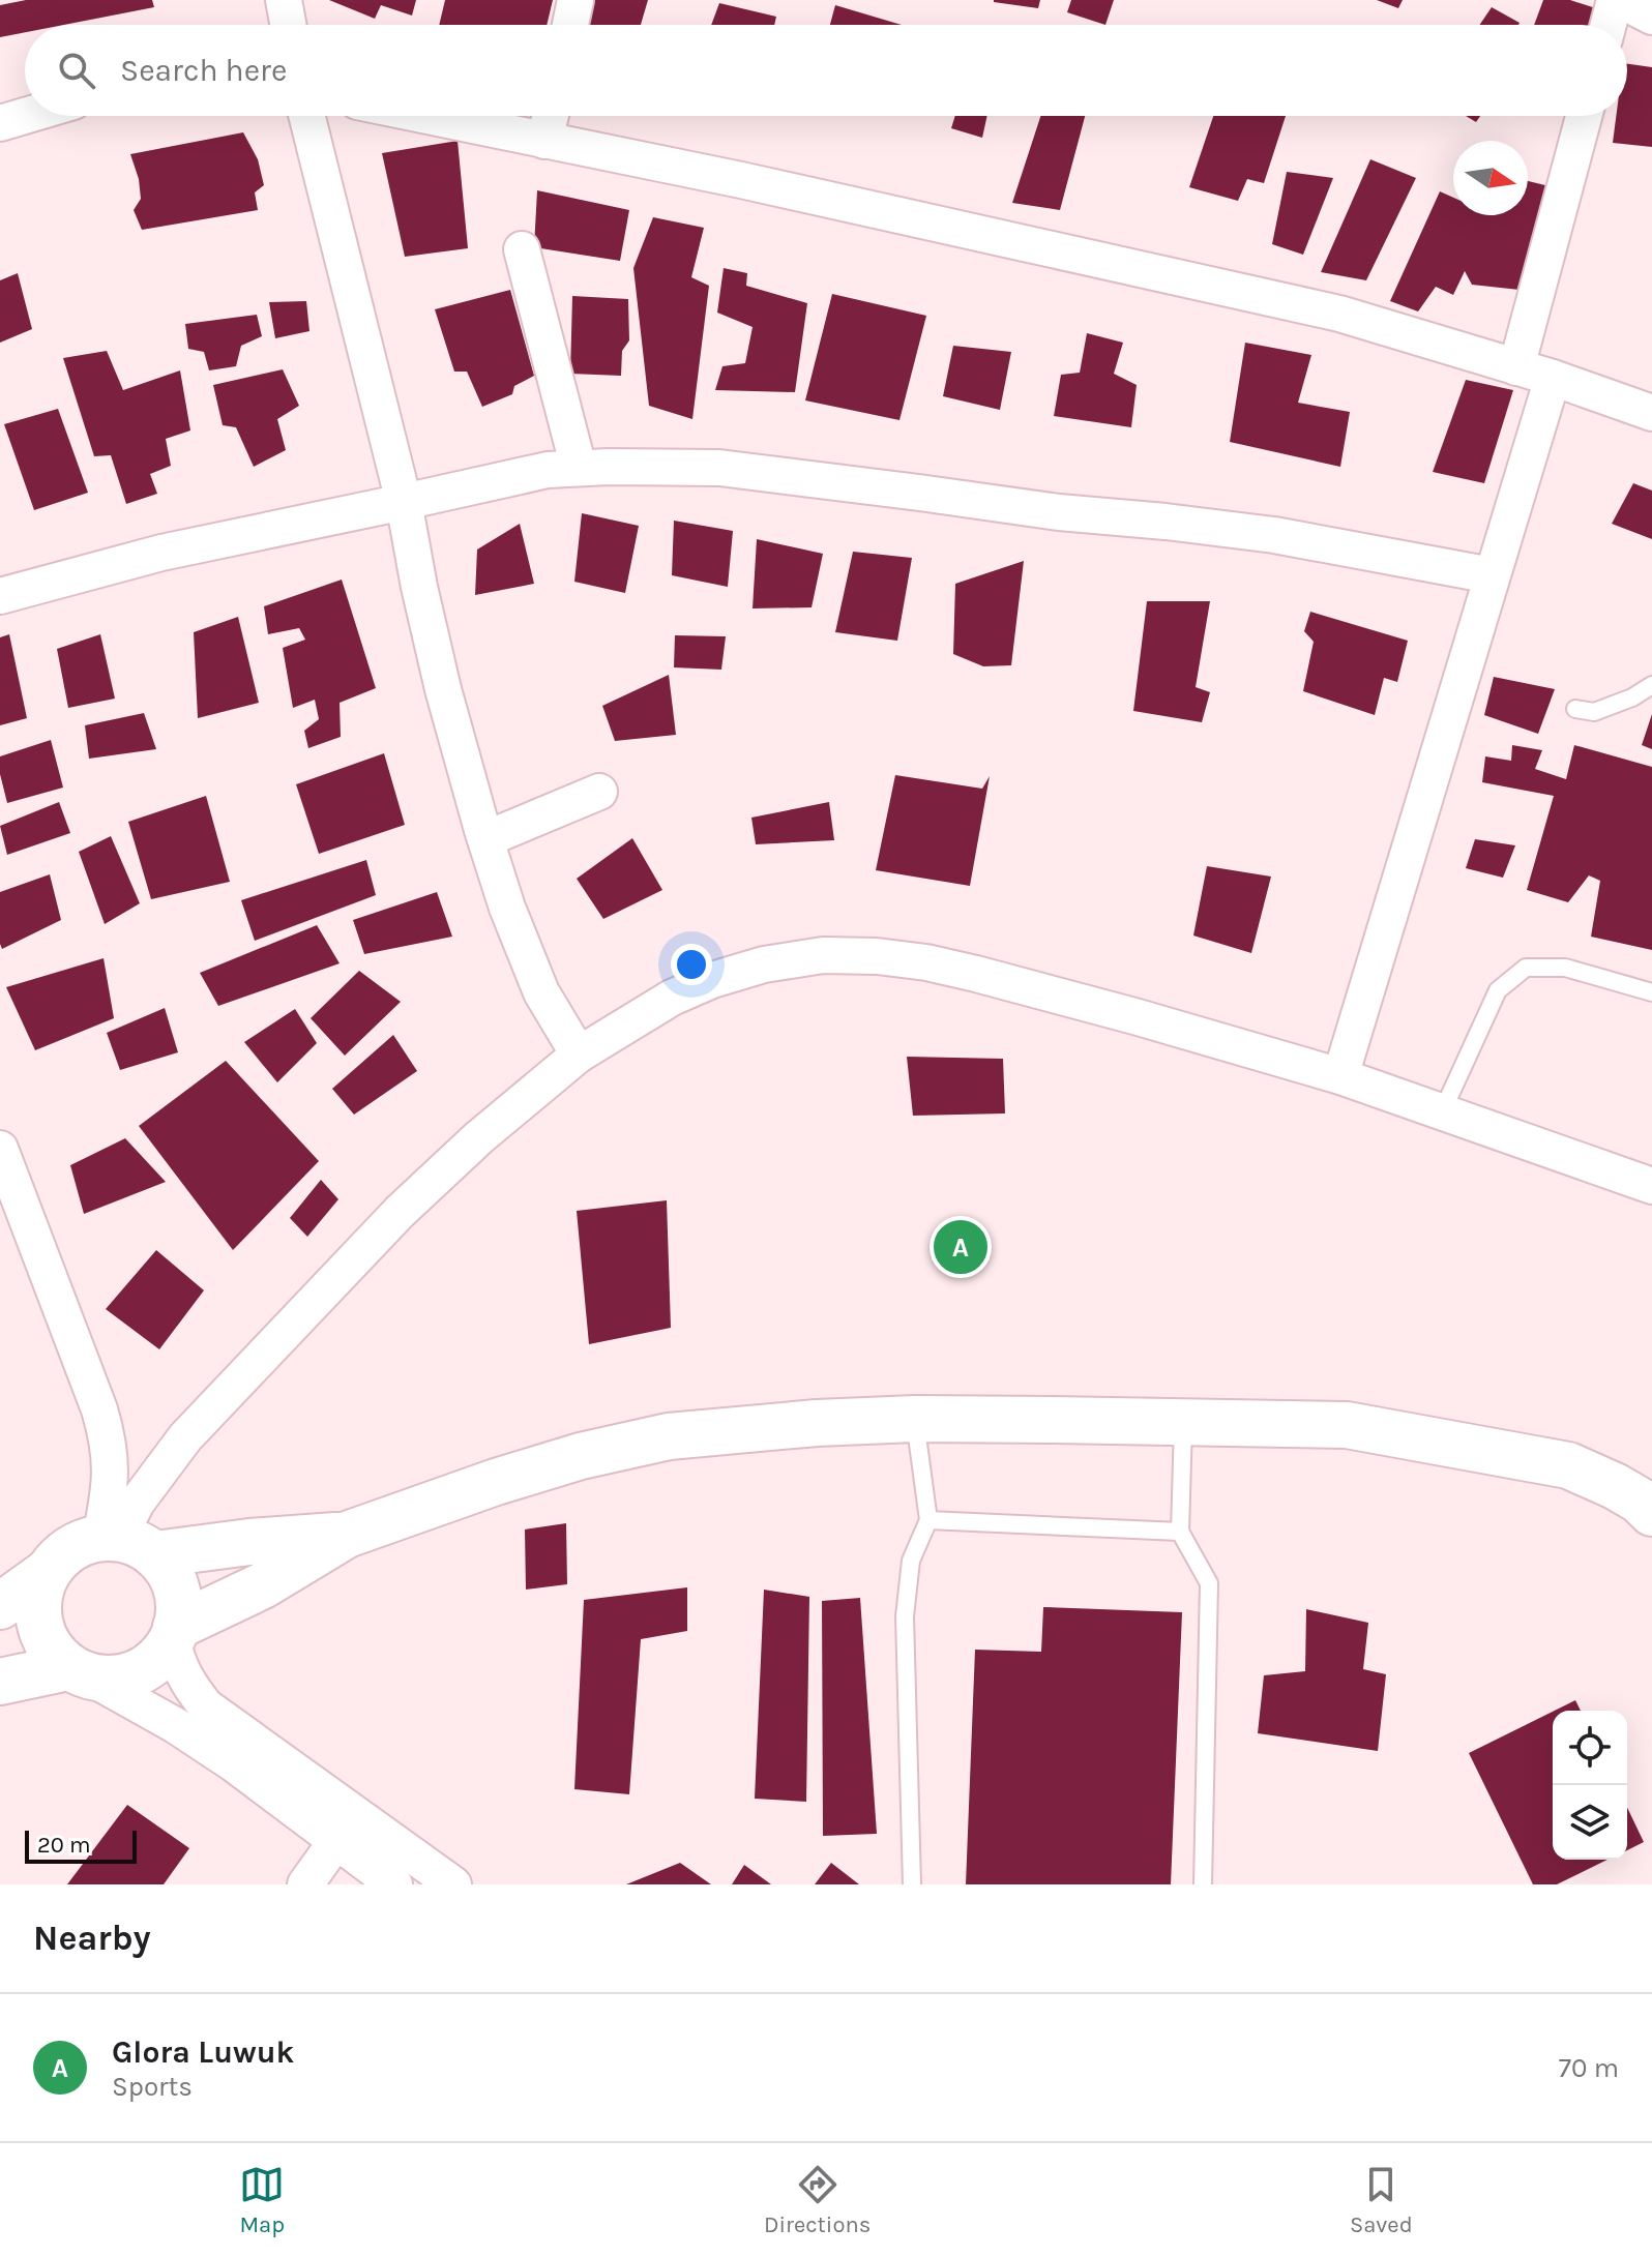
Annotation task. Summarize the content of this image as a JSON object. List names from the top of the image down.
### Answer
{
  "scale_bar": "20 m",
  "north": "right",
  "page": {
    "search": "Search here",
    "pins": "A",
    "scale": "20 m",
    "heading": "Nearby",
    "list": [
      {
        "mark": "A",
        "name": "Glora Luwuk",
        "note": "Sports",
        "value": "70 m"
      }
    ],
    "nav": ["Map", "Directions", "Saved"]
  }
}
